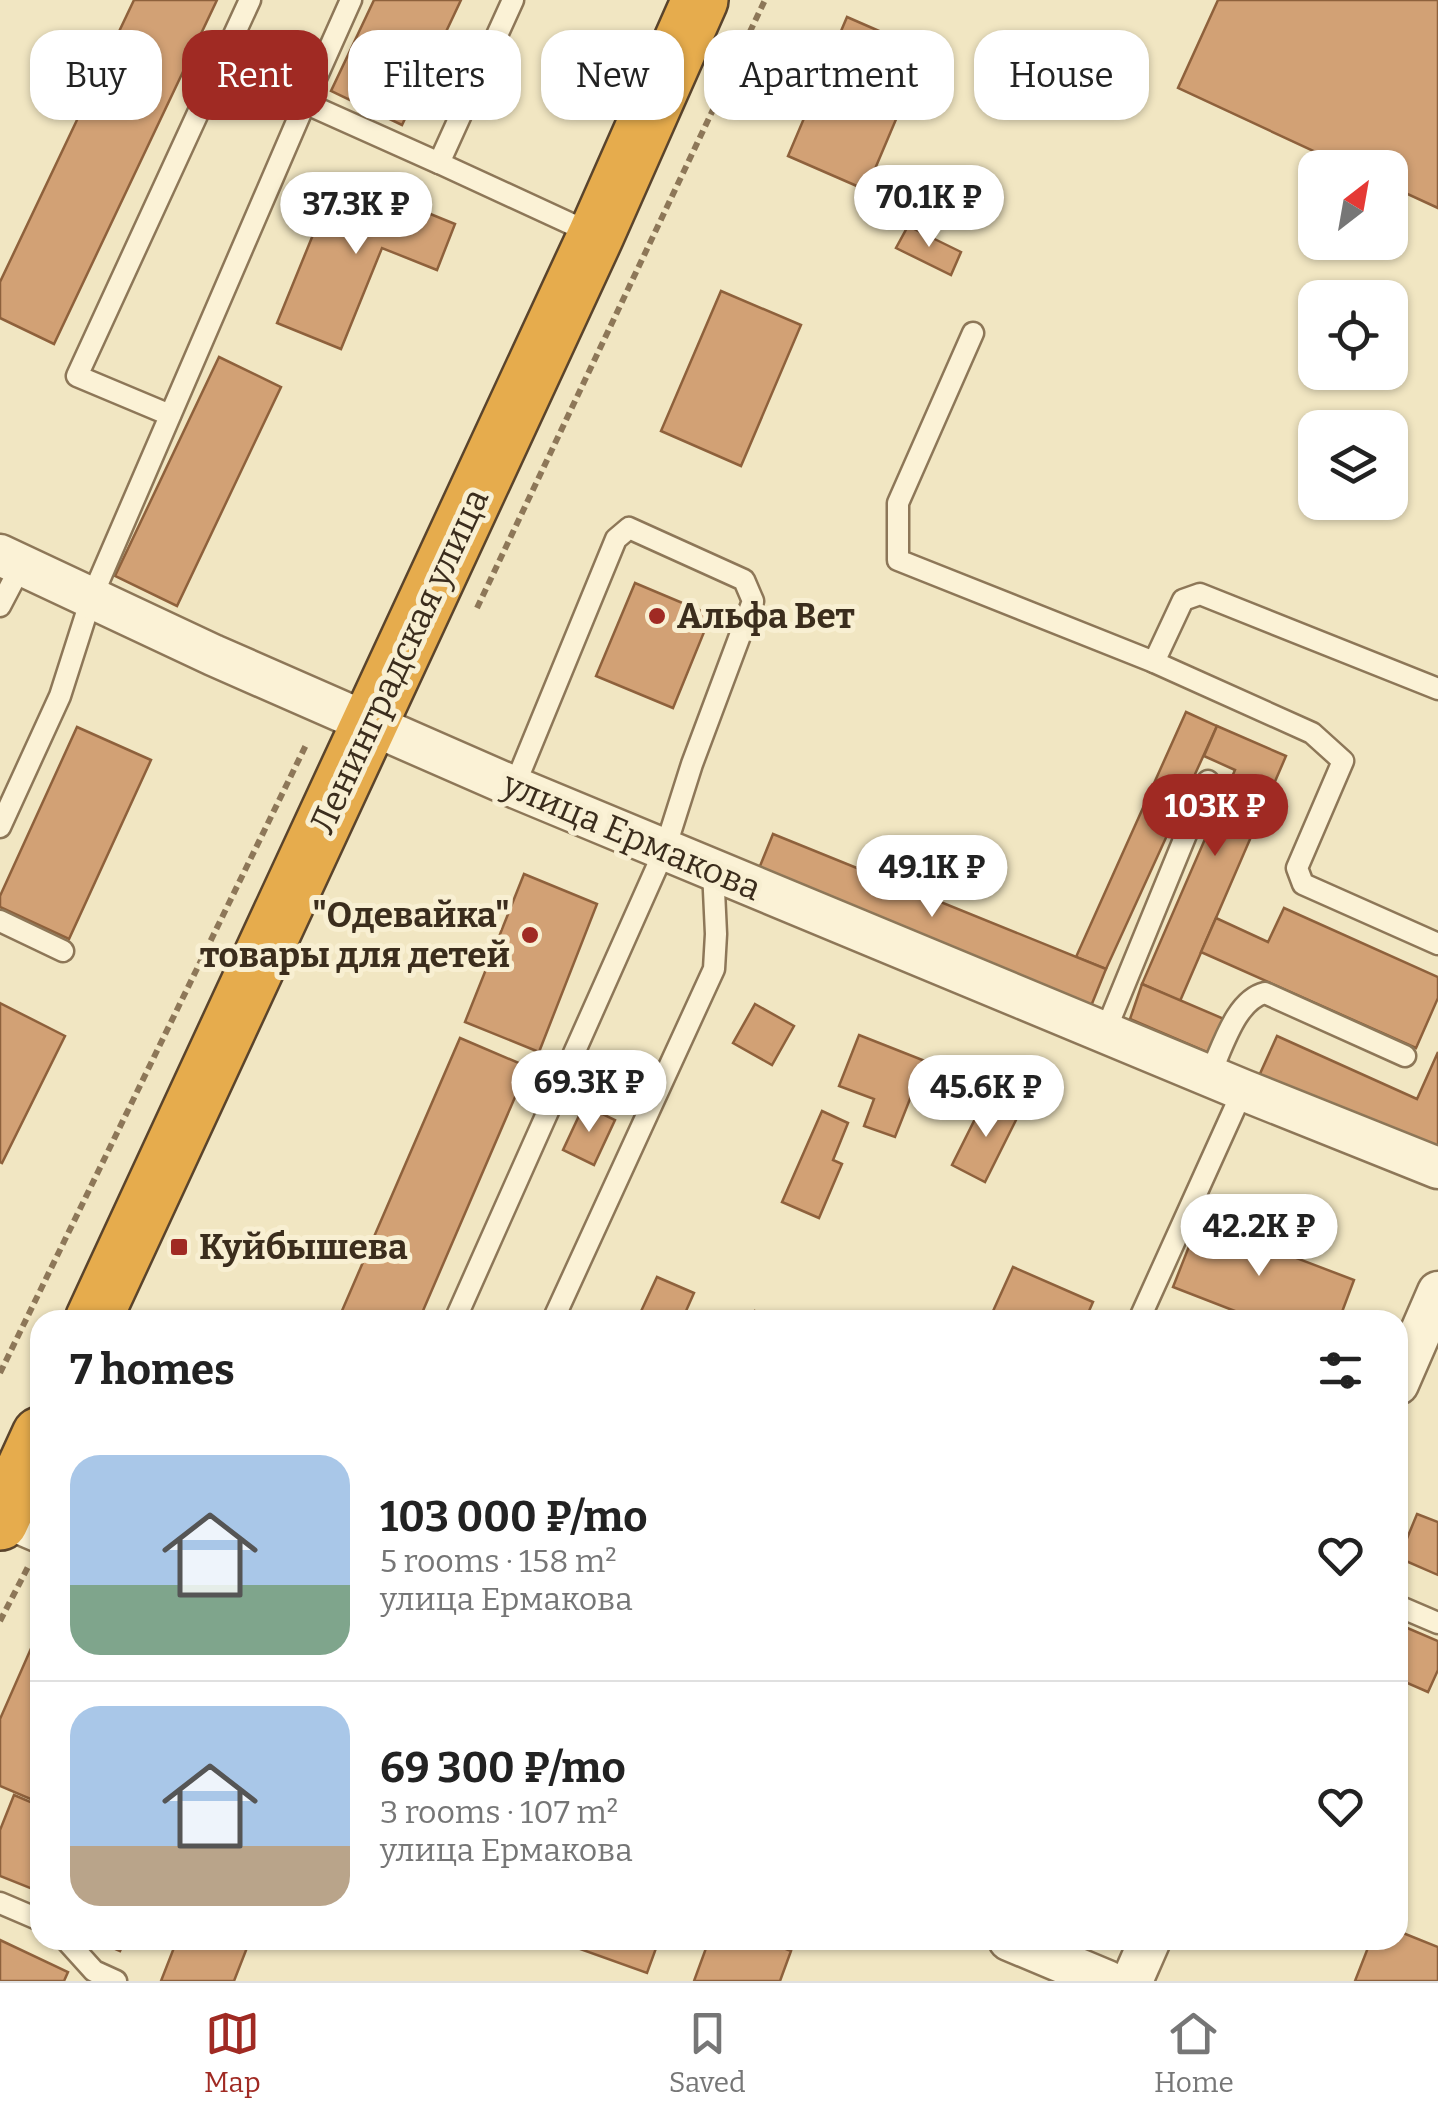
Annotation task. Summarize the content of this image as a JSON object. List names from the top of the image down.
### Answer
{
  "streets": {
    "highway": ["Ленинградская улица"],
    "street": ["улица Ермакова"]
  },
  "crossings": [
    ["Ленинградская улица", "улица Ермакова"]
  ],
  "places": {
    "other": ["Альфа Вет", "\"Одевайка\" товары для детей"],
    "transit": ["Куйбышева"]
  },
  "north": "top right",
  "page": {
    "chip": [
      "Buy",
      "Rent",
      "Filters",
      "New",
      "Apartment",
      "House"
    ],
    "price": [
      "70.1K ₽",
      "37.3K ₽",
      "103K ₽",
      "49.1K ₽",
      "69.3K ₽",
      "45.6K ₽",
      "42.2K ₽"
    ],
    "heading": "7 homes",
    "list": [
      {
        "name": "103 000 ₽/mo",
        "note": "5 rooms · 158 m² · улица Ермакова"
      },
      {
        "name": "69 300 ₽/mo",
        "note": "3 rooms · 107 m² · улица Ермакова"
      }
    ],
    "tabs": ["Map", "Saved", "Home"]
  }
}
